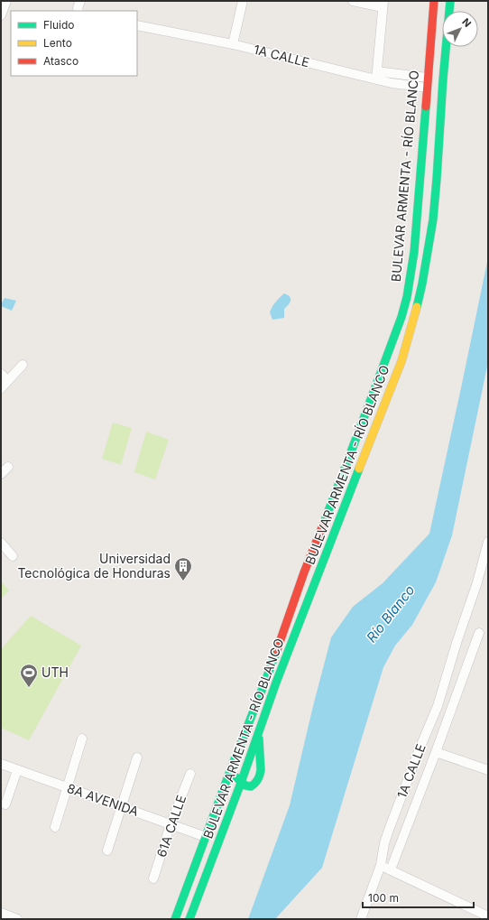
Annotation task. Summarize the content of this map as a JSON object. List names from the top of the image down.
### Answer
{
  "streets": {
    "main road": ["BULEVAR ARMENTA - RÍO BLANCO"],
    "street": ["1A CALLE", "8A AVENIDA", "61A CALLE"]
  },
  "crossings": [
    ["1A CALLE", "BULEVAR ARMENTA - RÍO BLANCO"],
    ["BULEVAR ARMENTA - RÍO BLANCO", "8A AVENIDA"],
    ["8A AVENIDA", "61A CALLE"]
  ],
  "water": ["Río Blanco"],
  "places": {
    "building": ["Universidad Tecnológica de Honduras"],
    "sports": ["UTH"]
  },
  "legend": ["Fluido", "Lento", "Atasco"],
  "scale_bar": "100 m",
  "north": "top right"
}
